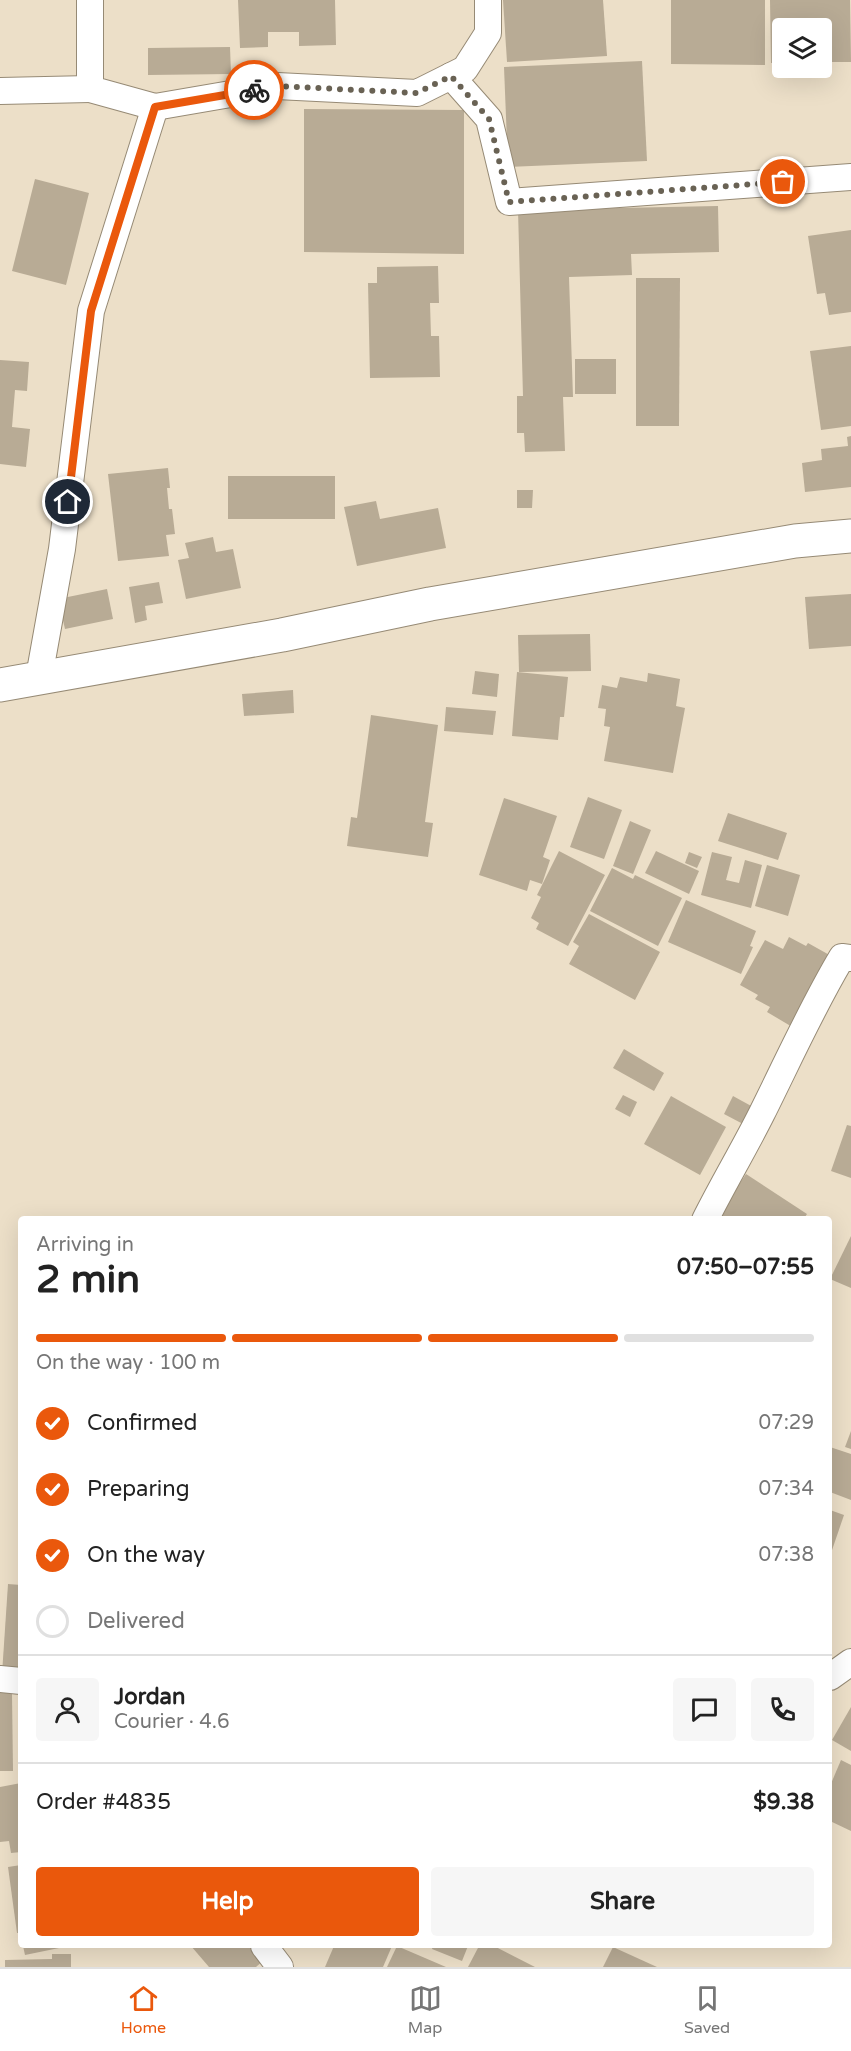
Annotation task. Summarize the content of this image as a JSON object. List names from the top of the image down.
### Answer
{
  "page": {
    "heading": ["2 min", "Arriving in", "07:50–07:55"],
    "panel": [
      "Jordan",
      "Courier · 4.6",
      "Order #4835",
      "$9.38"
    ],
    "bar": "On the way · 100 m",
    "list": [
      ["Confirmed", "07:29"],
      ["Preparing", "07:34"],
      ["On the way", "07:38"],
      "Delivered"
    ],
    "buttons": ["Help", "Share"],
    "tabs": ["Home", "Map", "Saved"]
  }
}
